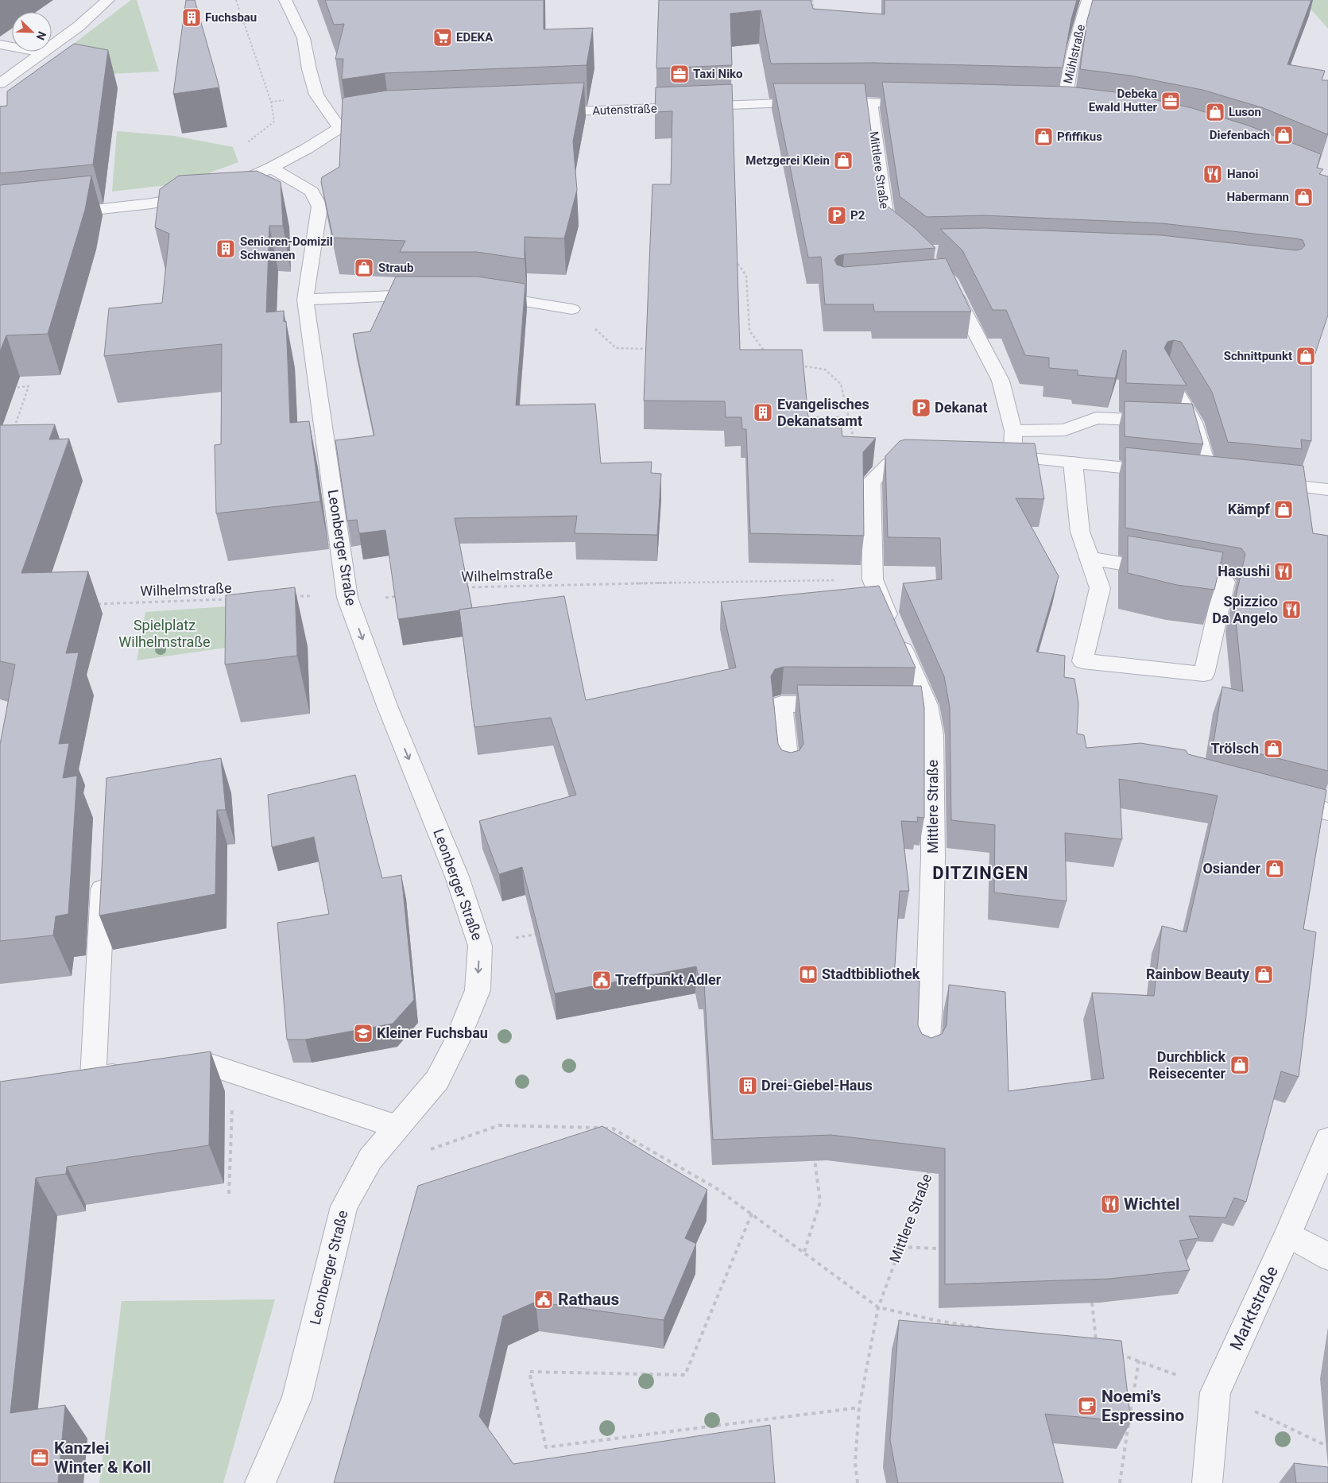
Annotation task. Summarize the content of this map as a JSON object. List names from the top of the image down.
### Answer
{
  "streets": {
    "street": [
      "Mühlstraße",
      "Autenstraße",
      "Mittlere Straße",
      "Leonberger Straße",
      "Marktstraße"
    ],
    "path": ["Wilhelmstraße"]
  },
  "crossings": [
    ["Mittlere Straße", "Wilhelmstraße"]
  ],
  "one_way": ["Leonberger Straße"],
  "districts": ["DITZINGEN"],
  "parks": ["Spielplatz Wilhelmstraße"],
  "places": {
    "building": [
      "Fuchsbau",
      "Senioren-Domizil Schwanen",
      "Evangelisches Dekanatsamt",
      "Drei-Giebel-Haus"
    ],
    "supermarket": ["EDEKA"],
    "office": ["Taxi Niko", "Debeka Ewald Hutter", "Kanzlei Winter & Koll"],
    "shop": [
      "Luson",
      "Diefenbach",
      "Pfiffikus",
      "Metzgerei Klein",
      "Habermann",
      "Straub",
      "Schnittpunkt",
      "Kämpf",
      "Trölsch",
      "Osiander",
      "Rainbow Beauty",
      "Durchblick Reisecenter"
    ],
    "restaurant": [
      "Hanoi",
      "Hasushi",
      "Spizzico Da Angelo",
      "Wichtel"
    ],
    "parking": ["P2", "Dekanat"],
    "library": ["Stadtbibliothek"],
    "public building": ["Treffpunkt Adler", "Rathaus"],
    "school or university": ["Kleiner Fuchsbau"],
    "cafe": ["Noemi's Espressino"]
  },
  "north": "bottom right"
}
